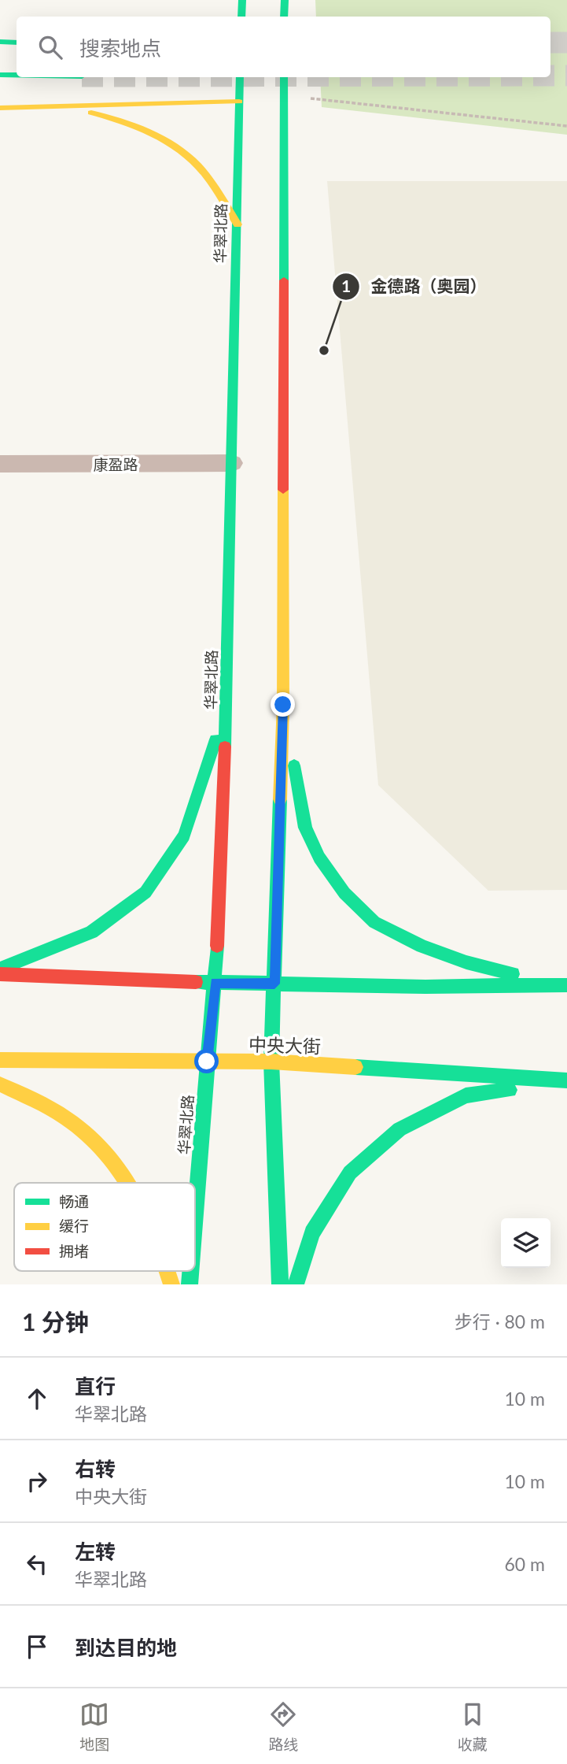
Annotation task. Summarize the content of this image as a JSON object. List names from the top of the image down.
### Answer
{
  "streets": {
    "main road": ["华翠北路", "中央大街"],
    "street": ["康盈路"]
  },
  "crossings": [
    ["华翠北路", "康盈路"],
    ["华翠北路", "中央大街"]
  ],
  "places": ["金德路（奥园）"],
  "legend": ["畅通", "缓行", "拥堵"],
  "page": {
    "search": "搜索地点",
    "heading": ["1 分钟", "步行 · 80 m"],
    "list": [
      ["直行", "华翠北路", "10 m"],
      ["右转", "中央大街", "10 m"],
      ["左转", "华翠北路", "60 m"],
      "到达目的地"
    ],
    "nav": ["地图", "路线", "收藏"]
  }
}
